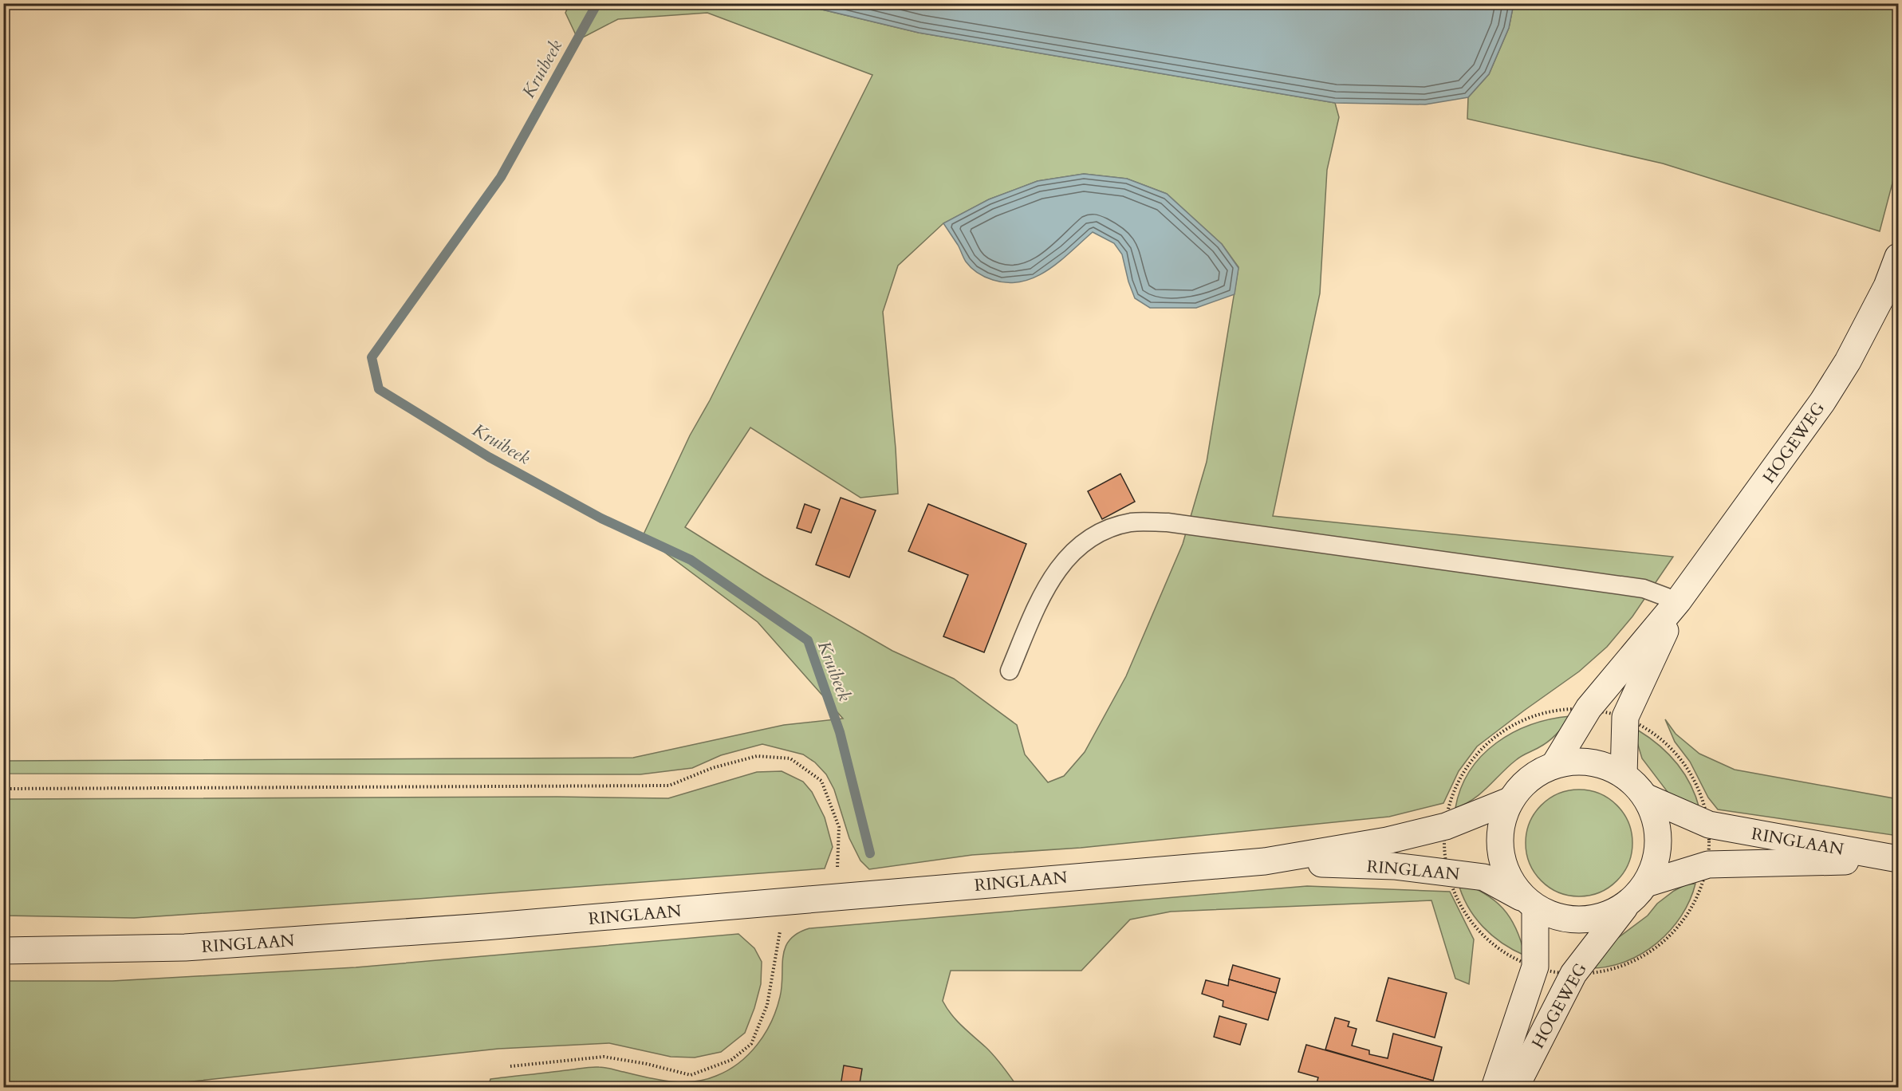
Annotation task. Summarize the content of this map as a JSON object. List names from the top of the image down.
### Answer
{
  "streets": {
    "main road": ["HOGEWEG", "RINGLAAN"]
  },
  "crossings": [
    ["HOGEWEG", "RINGLAAN"]
  ],
  "water": ["Kruibeek"]
}
